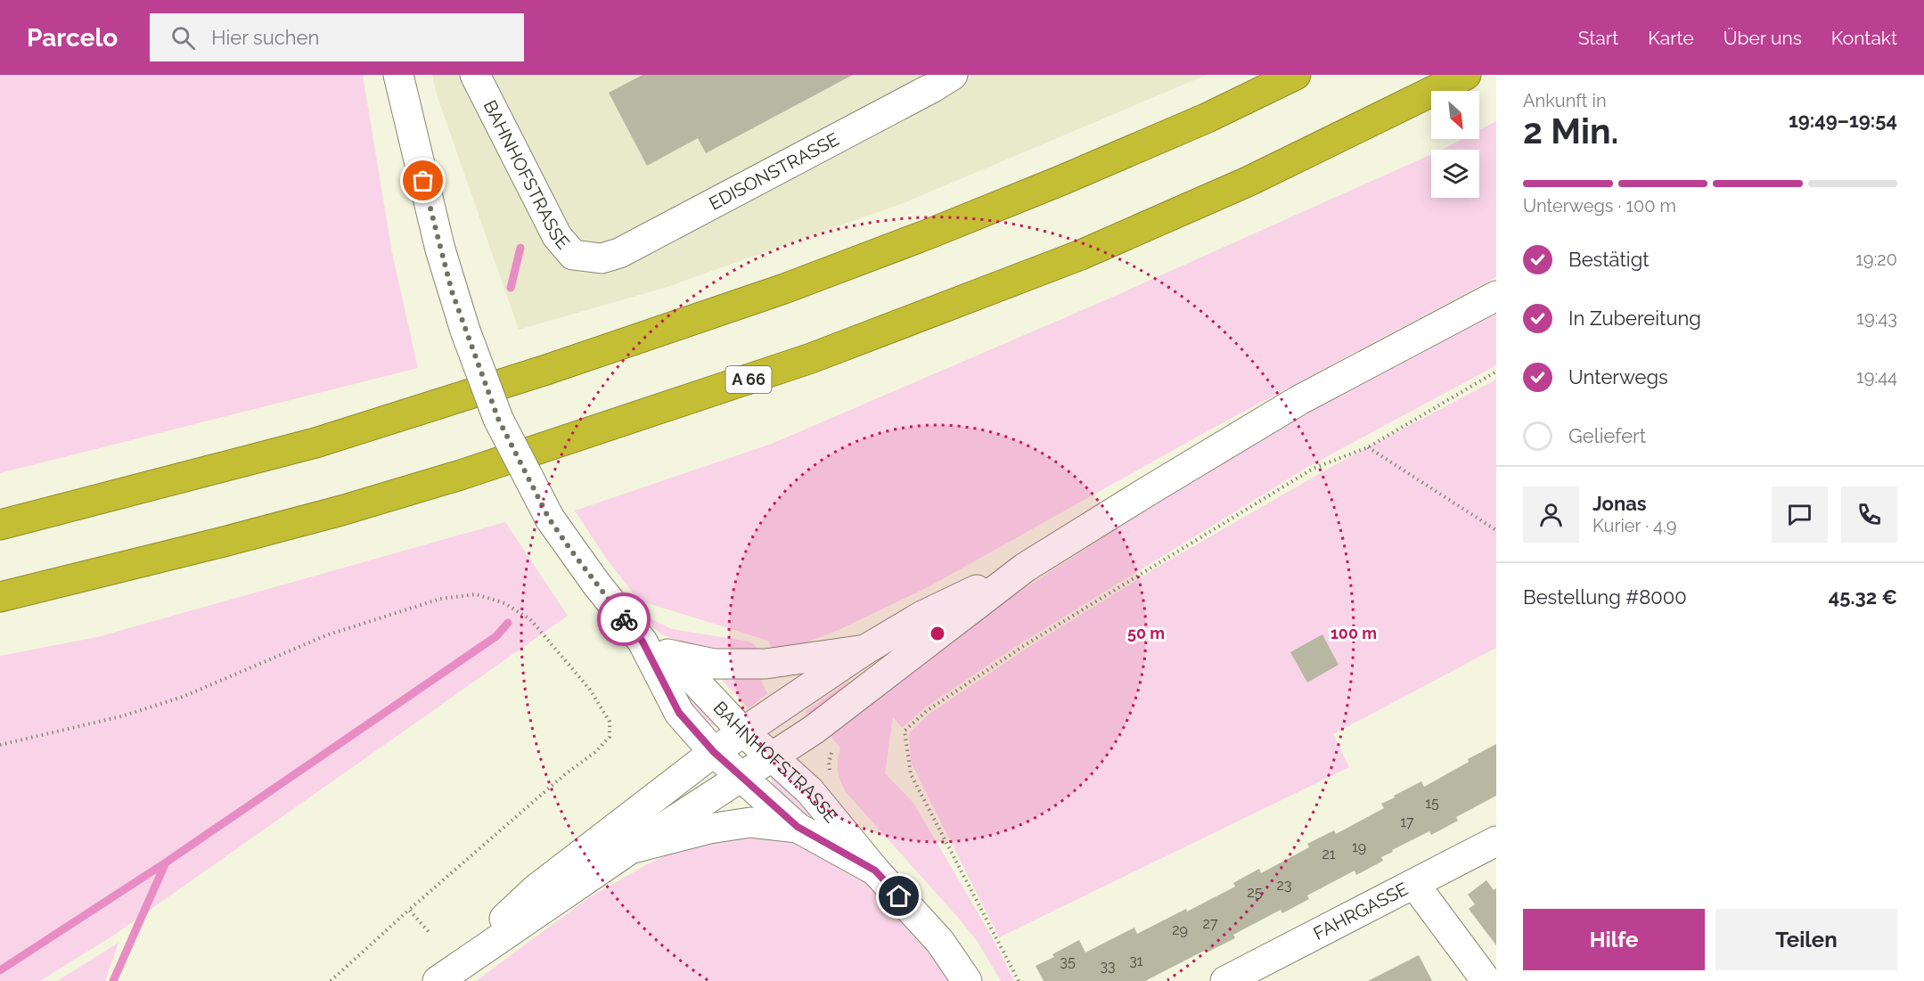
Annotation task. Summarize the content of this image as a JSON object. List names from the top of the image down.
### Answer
{
  "streets": {
    "highway": ["A 66"],
    "street": ["EDISONSTRASSE", "BAHNHOFSTRASSE", "FAHRGASSE"]
  },
  "crossings": [
    ["EDISONSTRASSE", "BAHNHOFSTRASSE"]
  ],
  "house_numbers": [
    "15",
    "17",
    "19",
    "21",
    "23",
    "25",
    "27",
    "29",
    "31",
    "35",
    "33"
  ],
  "north": "bottom right",
  "page": {
    "header": "Parcelo",
    "search": "Hier suchen",
    "nav": [
      "Start",
      "Karte",
      "Über uns",
      "Kontakt"
    ],
    "heading": ["2 Min.", "Ankunft in", "19:49–19:54"],
    "panel": [
      "Jonas",
      "Kurier · 4.9",
      "Bestellung #8000",
      "45.32 €"
    ],
    "bar": "Unterwegs · 100 m",
    "list": [
      ["Bestätigt", "19:20"],
      ["In Zubereitung", "19:43"],
      ["Unterwegs", "19:44"],
      "Geliefert"
    ],
    "buttons": ["Hilfe", "Teilen"]
  },
  "rings": ["50 m", "100 m"]
}
